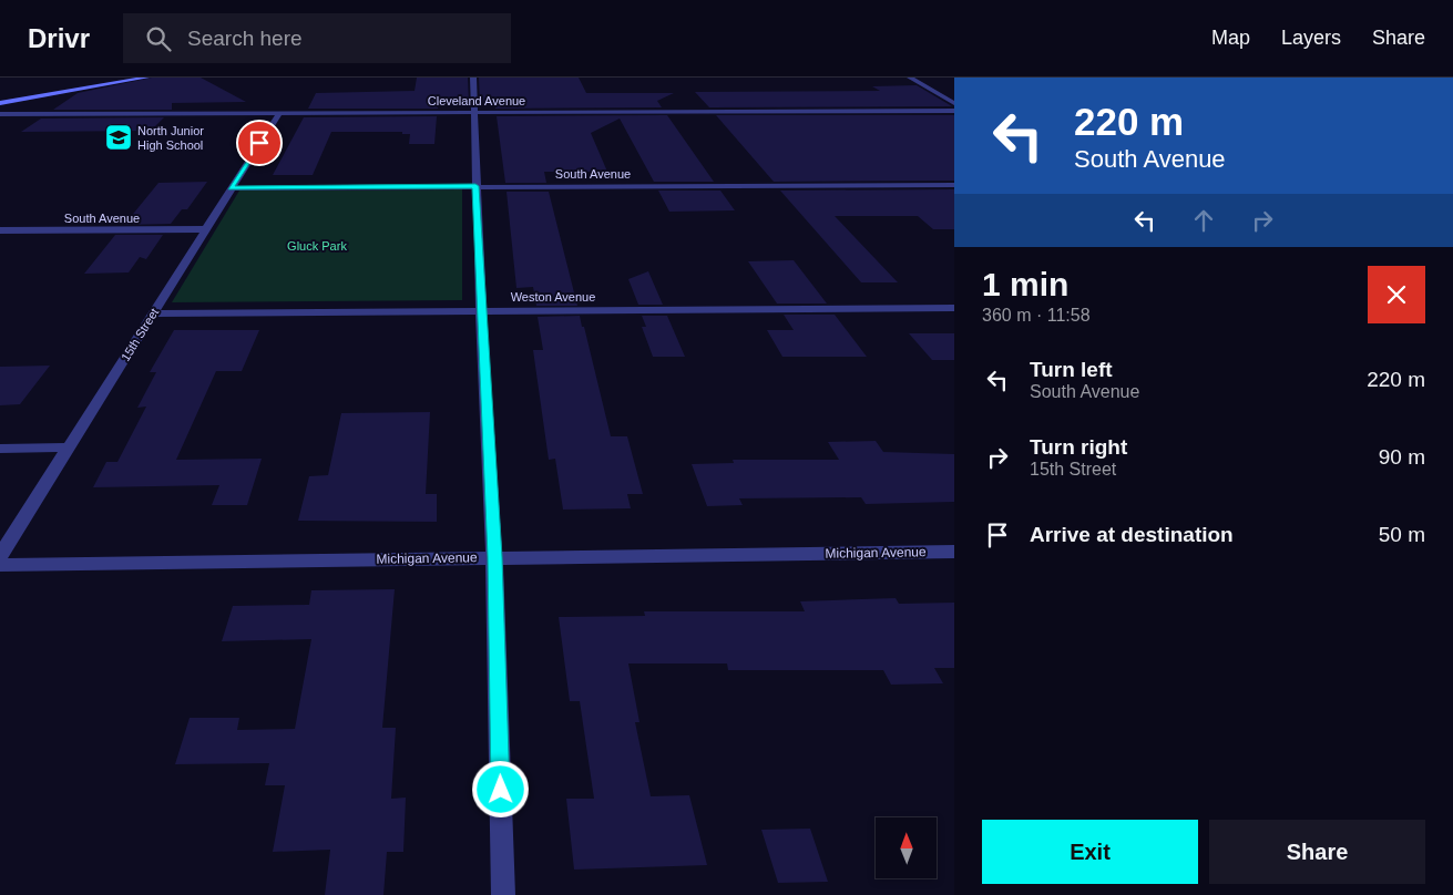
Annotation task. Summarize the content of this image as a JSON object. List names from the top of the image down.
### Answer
{
  "streets": {
    "street": [
      "Cleveland Avenue",
      "South Avenue",
      "Weston Avenue",
      "15th Street",
      "Michigan Avenue"
    ]
  },
  "crossings": [
    ["Cleveland Avenue", "15th Street"],
    ["South Avenue", "15th Street"],
    ["Weston Avenue", "15th Street"]
  ],
  "parks": ["Gluck Park"],
  "places": {
    "school or university": ["North Junior High School"]
  },
  "north": "top",
  "page": {
    "header": "Drivr",
    "search": "Search here",
    "nav": ["Map", "Layers", "Share"],
    "turn": ["220 m", "South Avenue"],
    "heading": ["1 min", "360 m · 11:58"],
    "list": [
      {
        "name": "Turn left",
        "note": "South Avenue",
        "value": "220 m"
      },
      {
        "name": "Turn right",
        "note": "15th Street",
        "value": "90 m"
      },
      {
        "name": "Arrive at destination",
        "value": "50 m"
      }
    ],
    "buttons": ["Exit", "Share"]
  }
}
